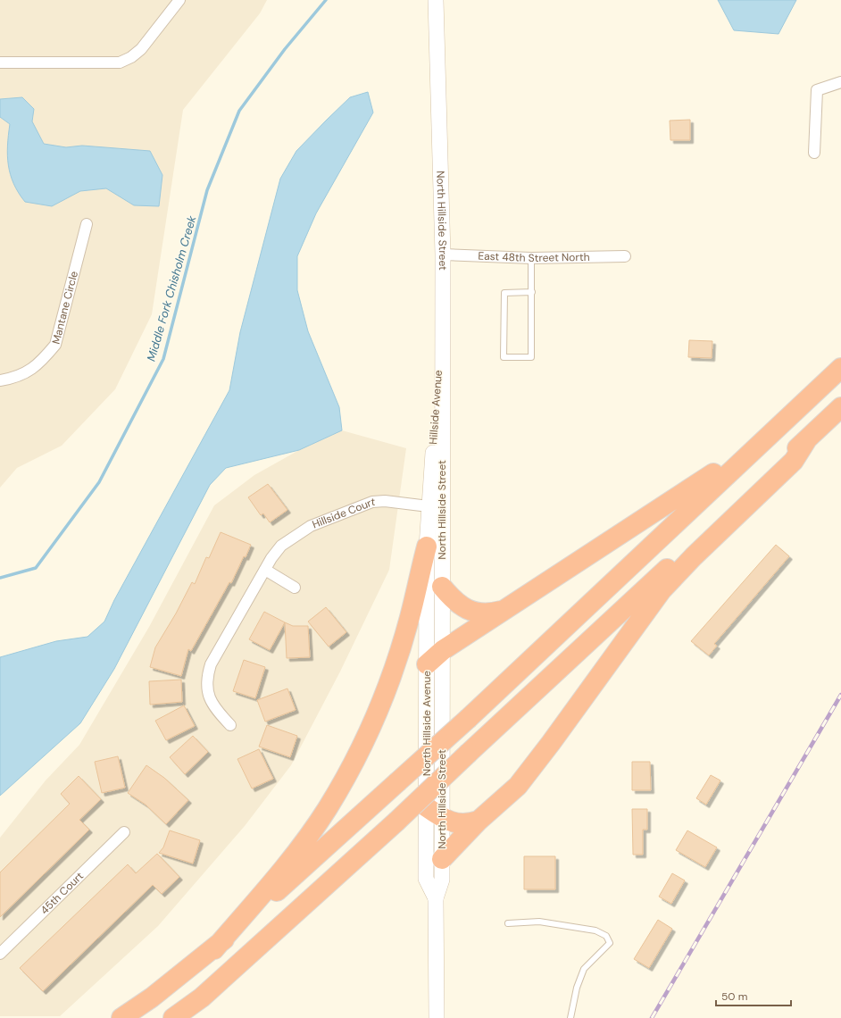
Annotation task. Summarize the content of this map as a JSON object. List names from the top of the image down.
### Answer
{
  "streets": {
    "main road": ["North Hillside Street", "Hillside Avenue", "North Hillside Avenue"],
    "street": [
      "East 48th Street North",
      "Mantane Circle",
      "Hillside Court",
      "45th Court"
    ]
  },
  "crossings": [
    ["North Hillside Street", "East 48th Street North"],
    ["North Hillside Street", "Hillside Avenue"],
    ["North Hillside Street", "Hillside Court"],
    ["North Hillside Street", "North Hillside Avenue"],
    ["Hillside Avenue", "Hillside Court"],
    ["Hillside Avenue", "North Hillside Avenue"]
  ],
  "water": ["Middle Fork Chisholm Creek"],
  "scale_bar": "50 m"
}
